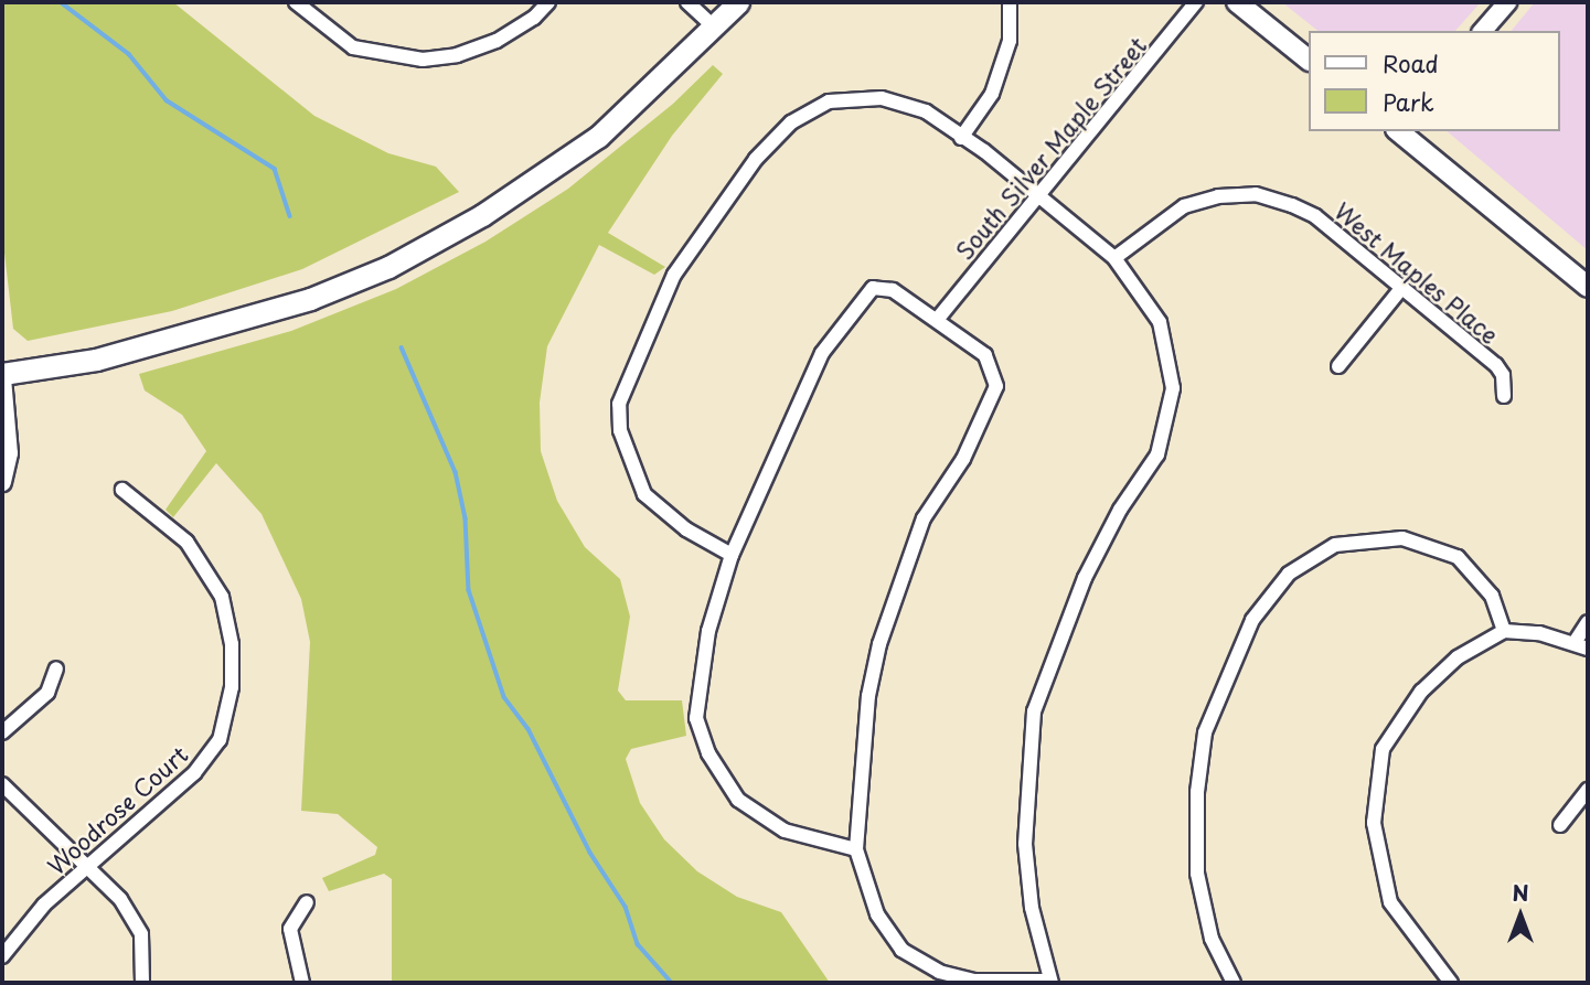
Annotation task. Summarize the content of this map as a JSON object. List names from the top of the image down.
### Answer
{
  "streets": {
    "street": ["South Silver Maple Street", "West Maples Place", "Woodrose Court"]
  },
  "legend": ["Road", "Park"],
  "north": "top"
}
